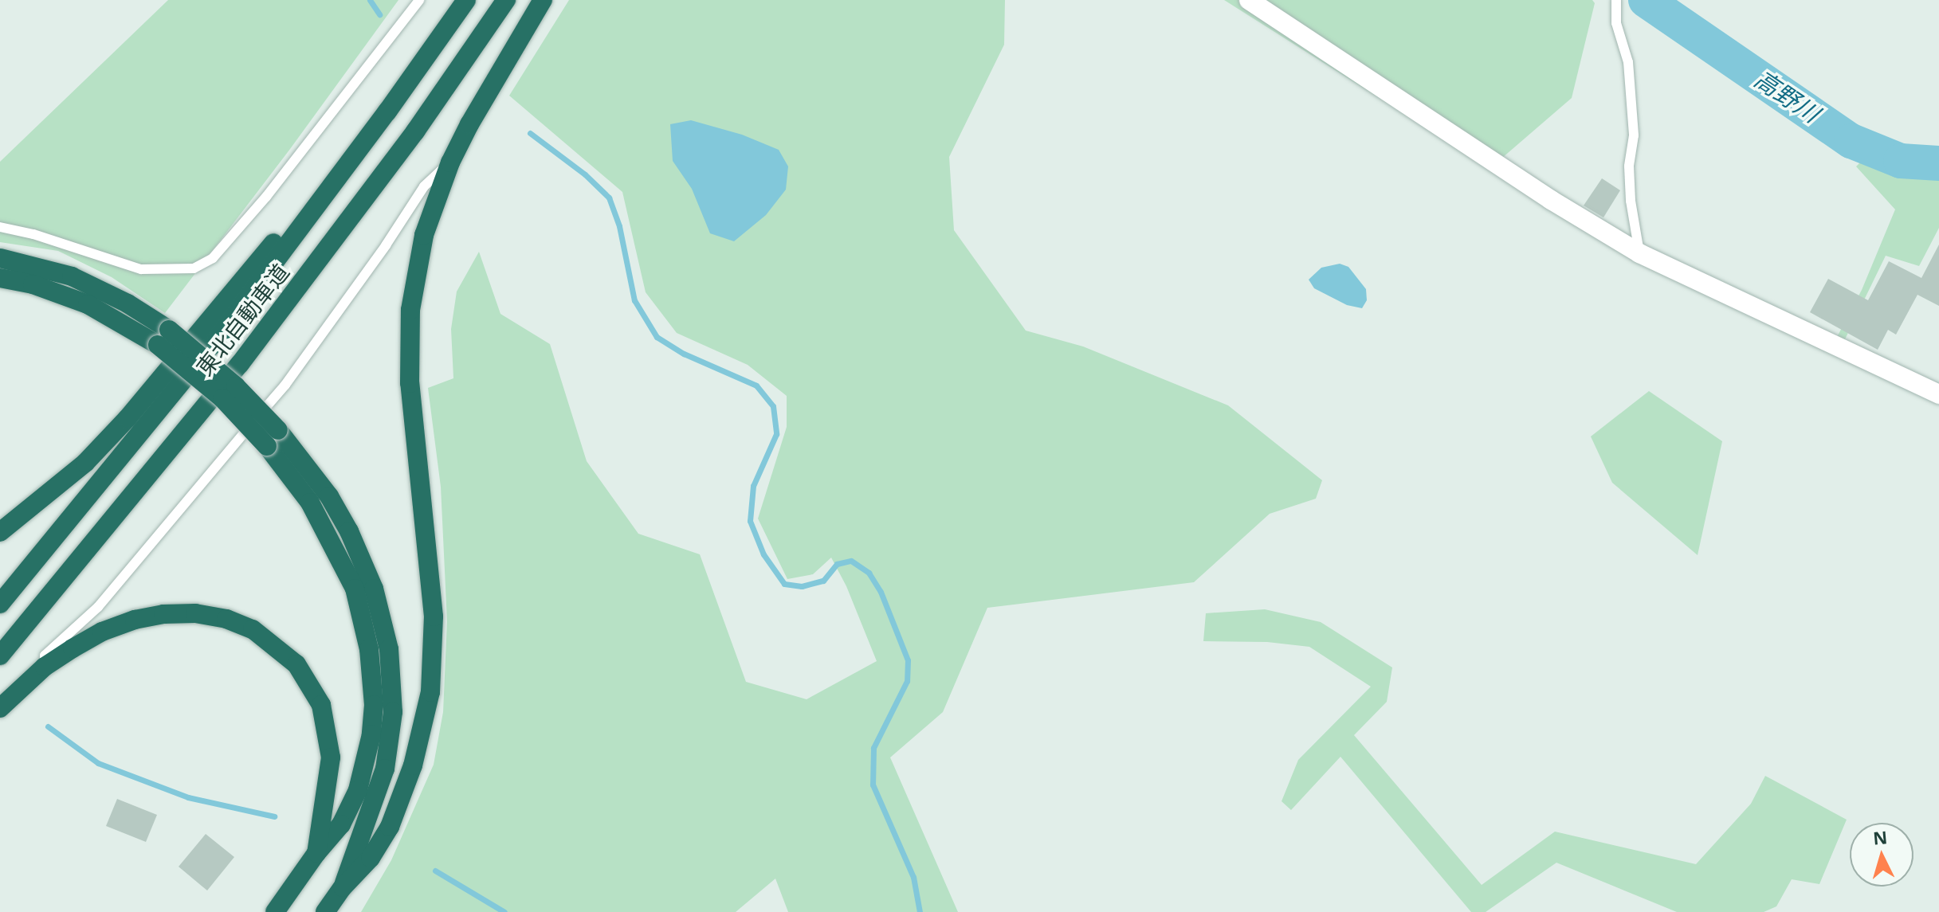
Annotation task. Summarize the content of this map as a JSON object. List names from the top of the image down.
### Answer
{
  "streets": {
    "highway": ["東北自動車道"]
  },
  "water": ["高野川"],
  "north": "top"
}
